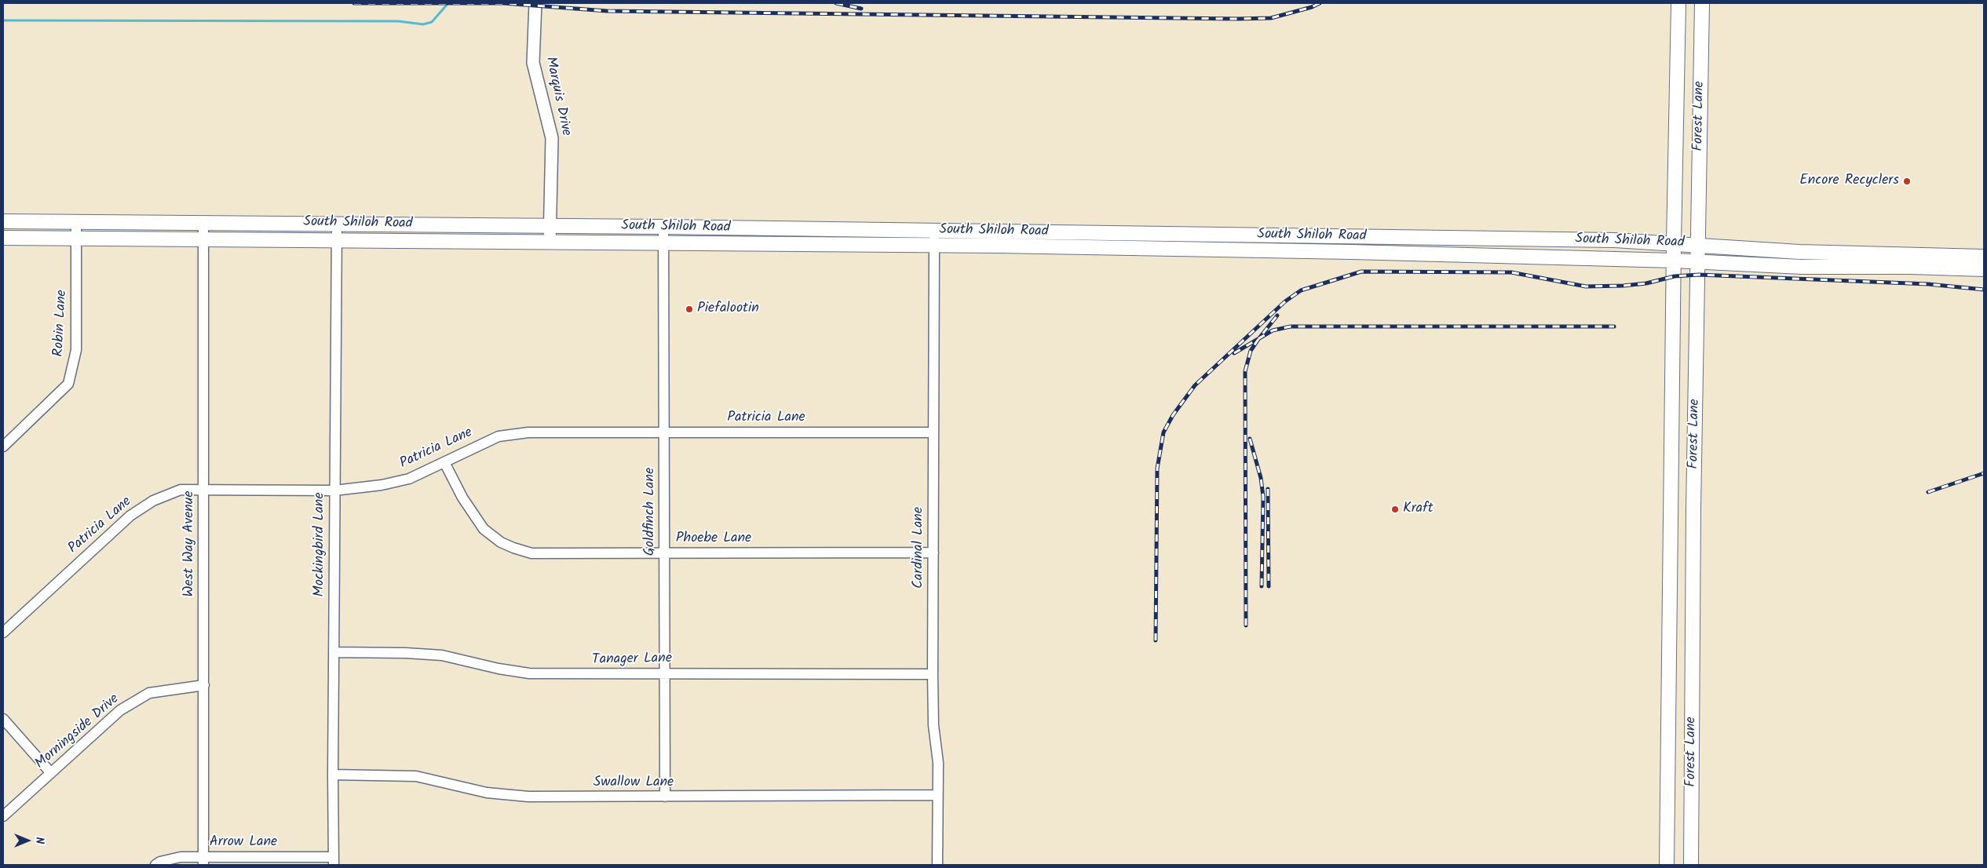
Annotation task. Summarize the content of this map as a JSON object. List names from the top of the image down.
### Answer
{
  "streets": {
    "main road": ["Forest Lane", "South Shiloh Road"],
    "street": [
      "Marquis Drive",
      "Robin Lane",
      "Patricia Lane",
      "Goldfinch Lane",
      "Phoebe Lane",
      "West Way Avenue",
      "Mockingbird Lane",
      "Cardinal Lane",
      "Tanager Lane",
      "Morningside Drive",
      "Swallow Lane",
      "Arrow Lane"
    ]
  },
  "crossings": [
    ["Marquis Drive", "South Shiloh Road"],
    ["Forest Lane", "South Shiloh Road"],
    ["South Shiloh Road", "Robin Lane"],
    ["South Shiloh Road", "Goldfinch Lane"],
    ["South Shiloh Road", "West Way Avenue"],
    ["South Shiloh Road", "Mockingbird Lane"],
    ["South Shiloh Road", "Cardinal Lane"],
    ["Patricia Lane", "Goldfinch Lane"],
    ["Patricia Lane", "Phoebe Lane"],
    ["Patricia Lane", "West Way Avenue"],
    ["Patricia Lane", "Mockingbird Lane"],
    ["Patricia Lane", "Cardinal Lane"],
    ["Goldfinch Lane", "Phoebe Lane"],
    ["Goldfinch Lane", "Tanager Lane"],
    ["Goldfinch Lane", "Swallow Lane"],
    ["Phoebe Lane", "Cardinal Lane"],
    ["West Way Avenue", "Morningside Drive"],
    ["West Way Avenue", "Arrow Lane"],
    ["Mockingbird Lane", "Tanager Lane"],
    ["Mockingbird Lane", "Swallow Lane"],
    ["Mockingbird Lane", "Arrow Lane"],
    ["Cardinal Lane", "Tanager Lane"],
    ["Cardinal Lane", "Swallow Lane"]
  ],
  "places": ["Encore Recyclers", "Piefalootin", "Kraft"],
  "north": "right"
}
